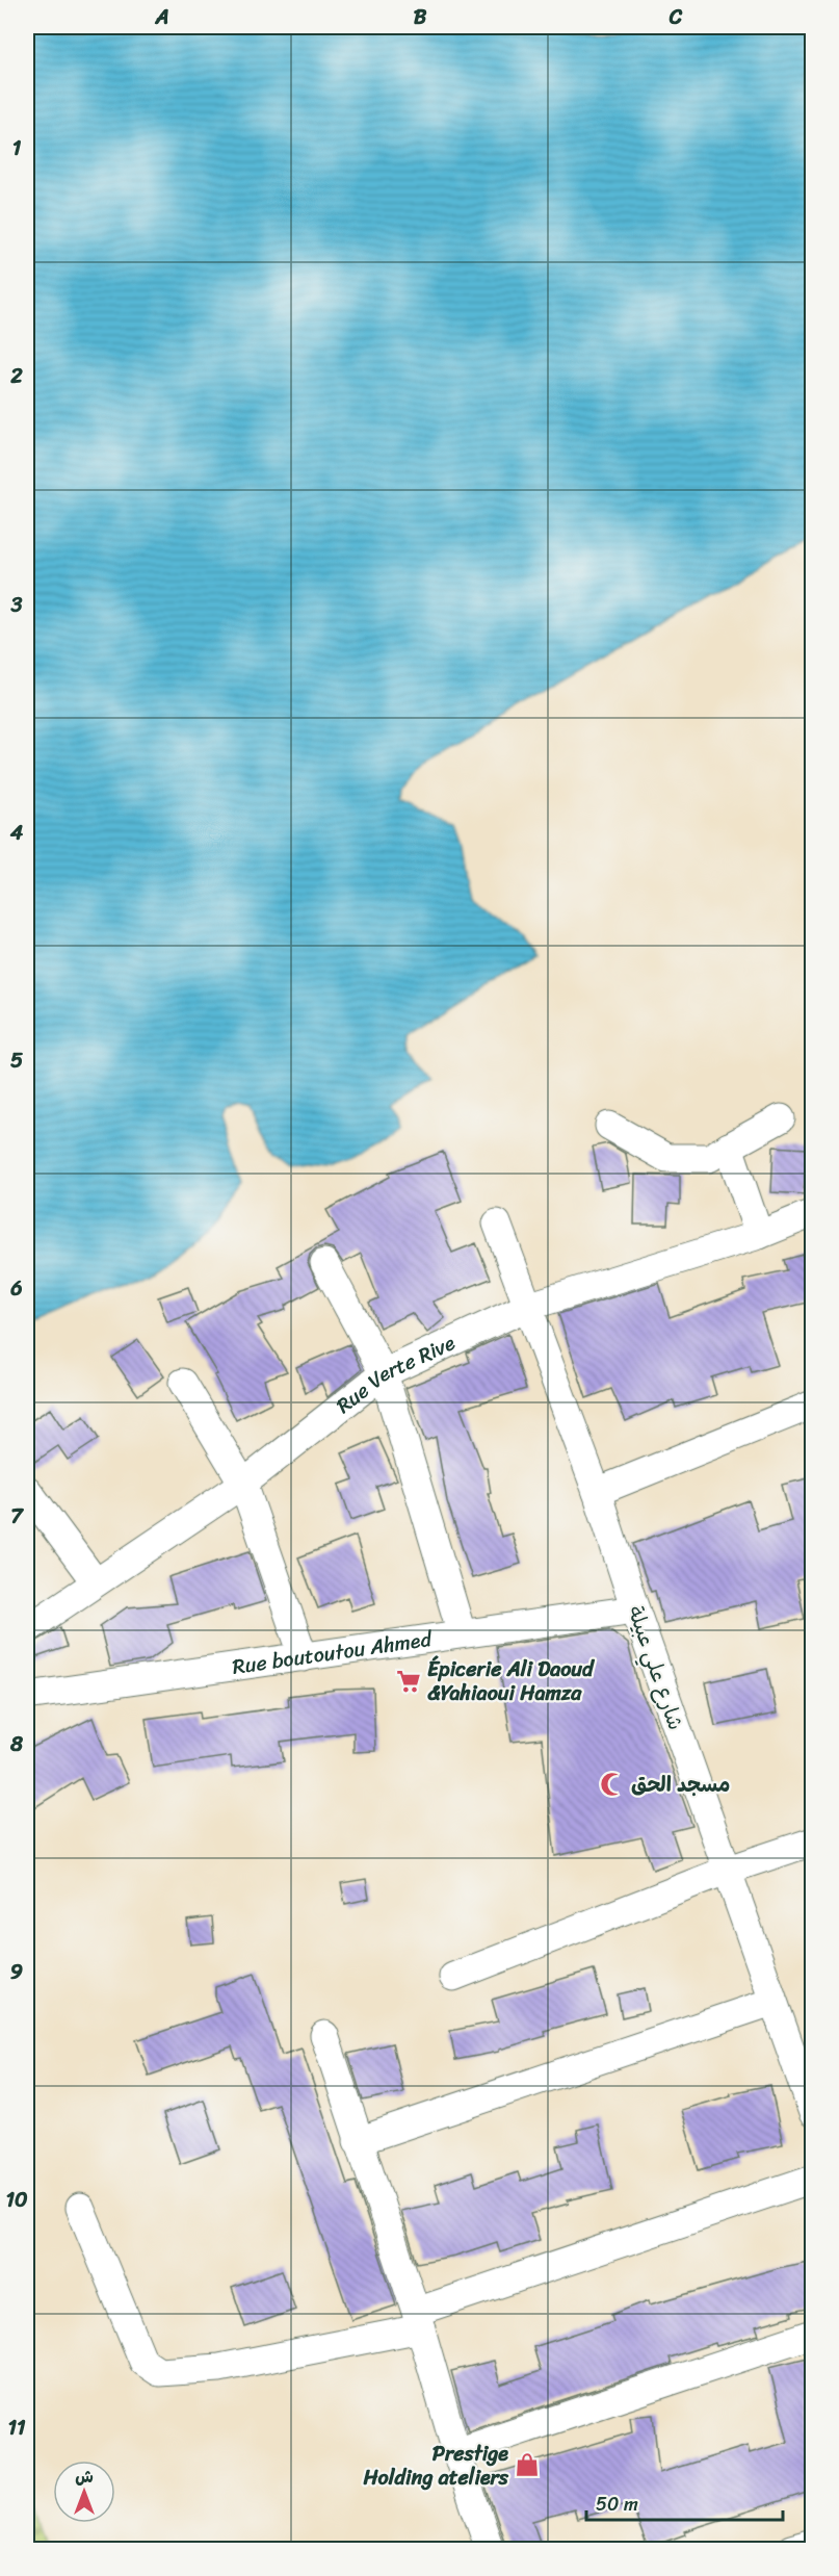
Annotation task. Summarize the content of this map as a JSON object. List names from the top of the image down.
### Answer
{
  "streets": {
    "street": ["Rue Verte Rive", "Rue boutoutou Ahmed", "شارع علي عبيلة"]
  },
  "crossings": [
    ["Rue Verte Rive", "شارع علي عبيلة"],
    ["Rue boutoutou Ahmed", "شارع علي عبيلة"]
  ],
  "places": {
    "supermarket": ["Épicerie Ali Daoud &Yahiaoui Hamza"],
    "mosque": ["مسجد الحق"],
    "shop": ["Prestige Holding ateliers"]
  },
  "scale_bar": "50 m",
  "north": "top",
  "grid": {
    "columns": ["A", "B", "C"],
    "rows": [
      "1",
      "2",
      "3",
      "4",
      "5",
      "6",
      "7",
      "8",
      "9",
      "10",
      "11"
    ]
  }
}
